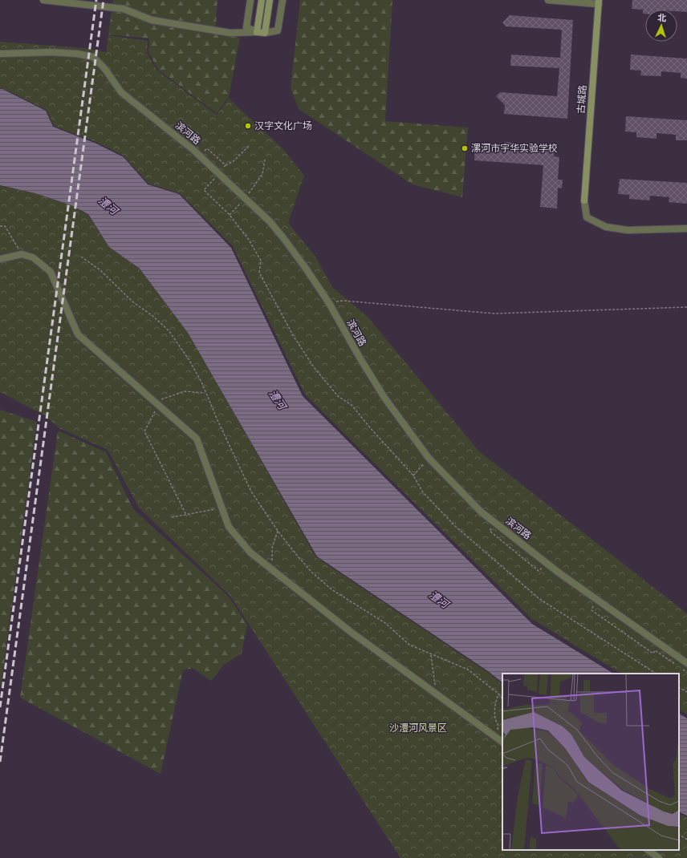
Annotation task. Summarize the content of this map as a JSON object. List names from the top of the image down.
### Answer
{
  "streets": {
    "street": ["古城路", "滨河路"]
  },
  "water": ["澧河"],
  "parks": ["沙澧河风景区"],
  "places": ["汉字文化广场", "漯河市宇华实验学校"],
  "north": "top"
}
